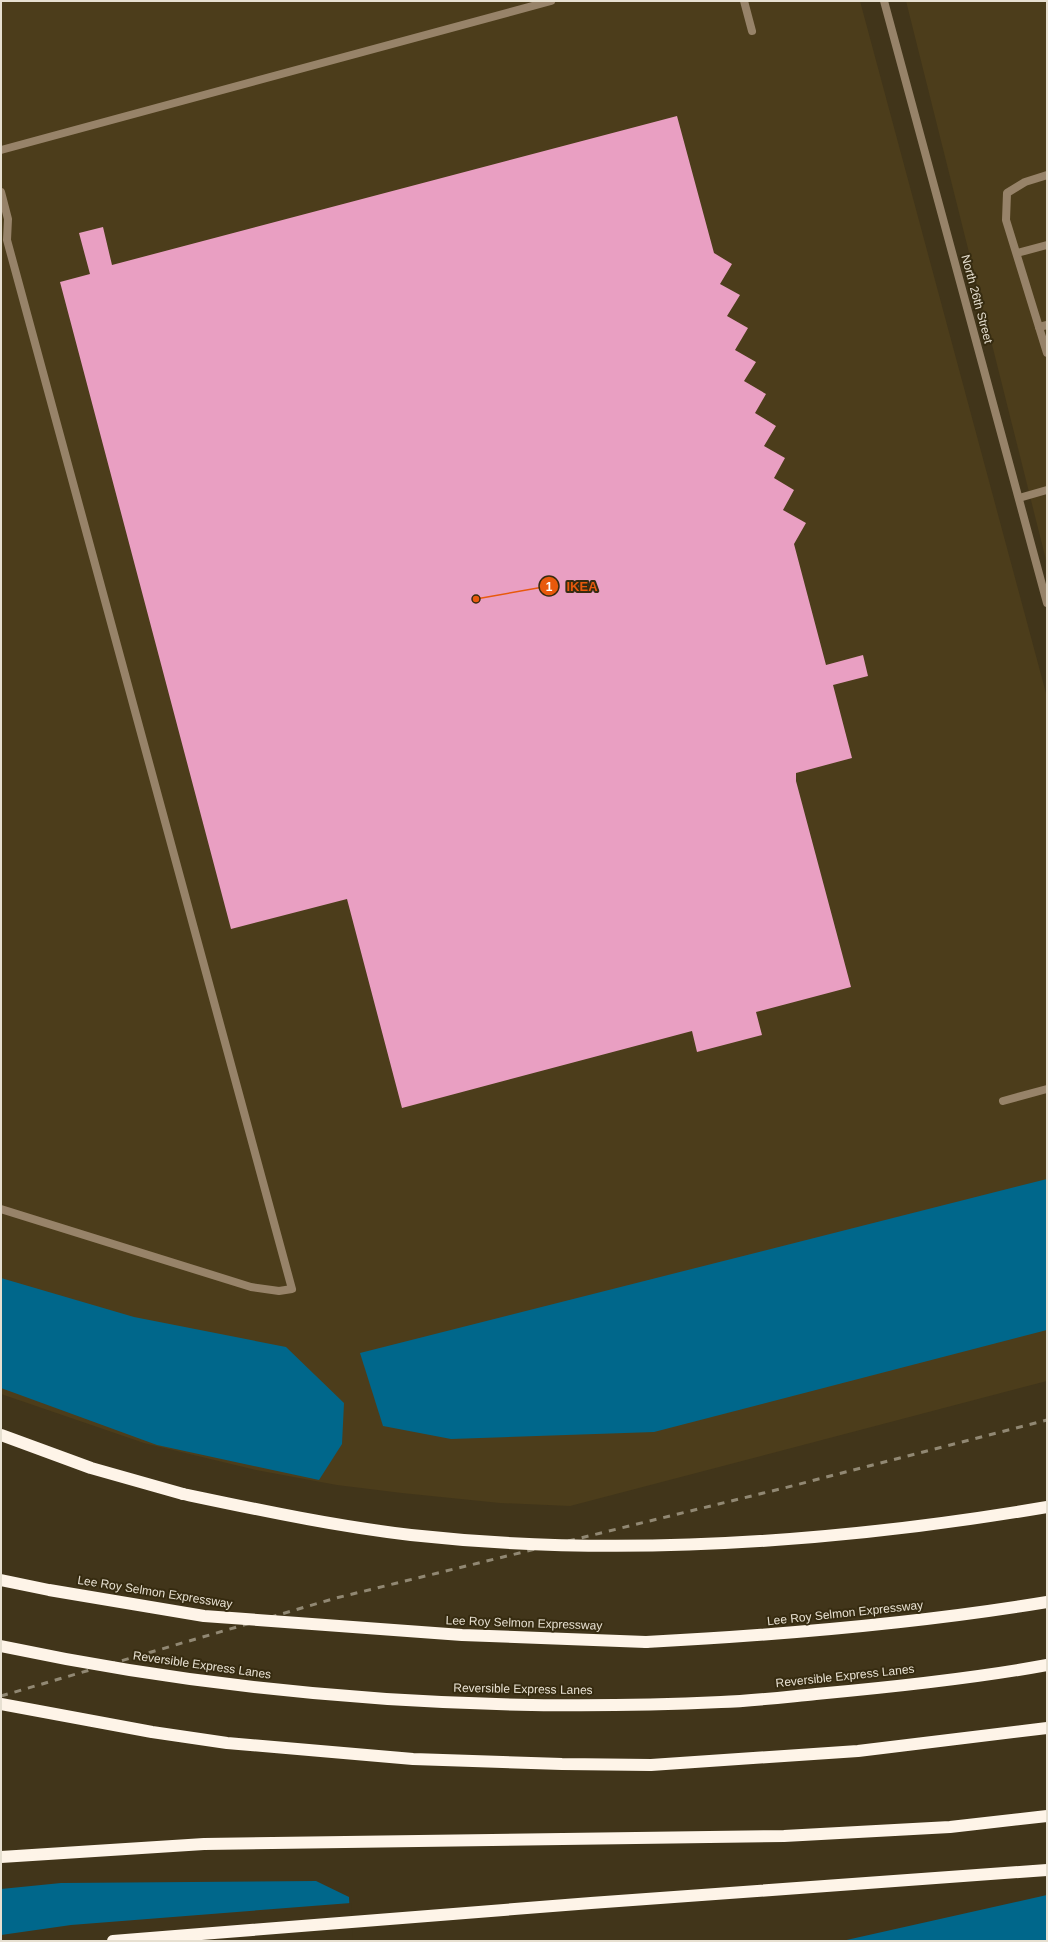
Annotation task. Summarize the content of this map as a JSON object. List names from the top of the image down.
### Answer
{
  "streets": {
    "highway": ["Lee Roy Selmon Expressway", "Reversible Express Lanes"],
    "street": ["North 26th Street"]
  },
  "places": ["IKEA"]
}
